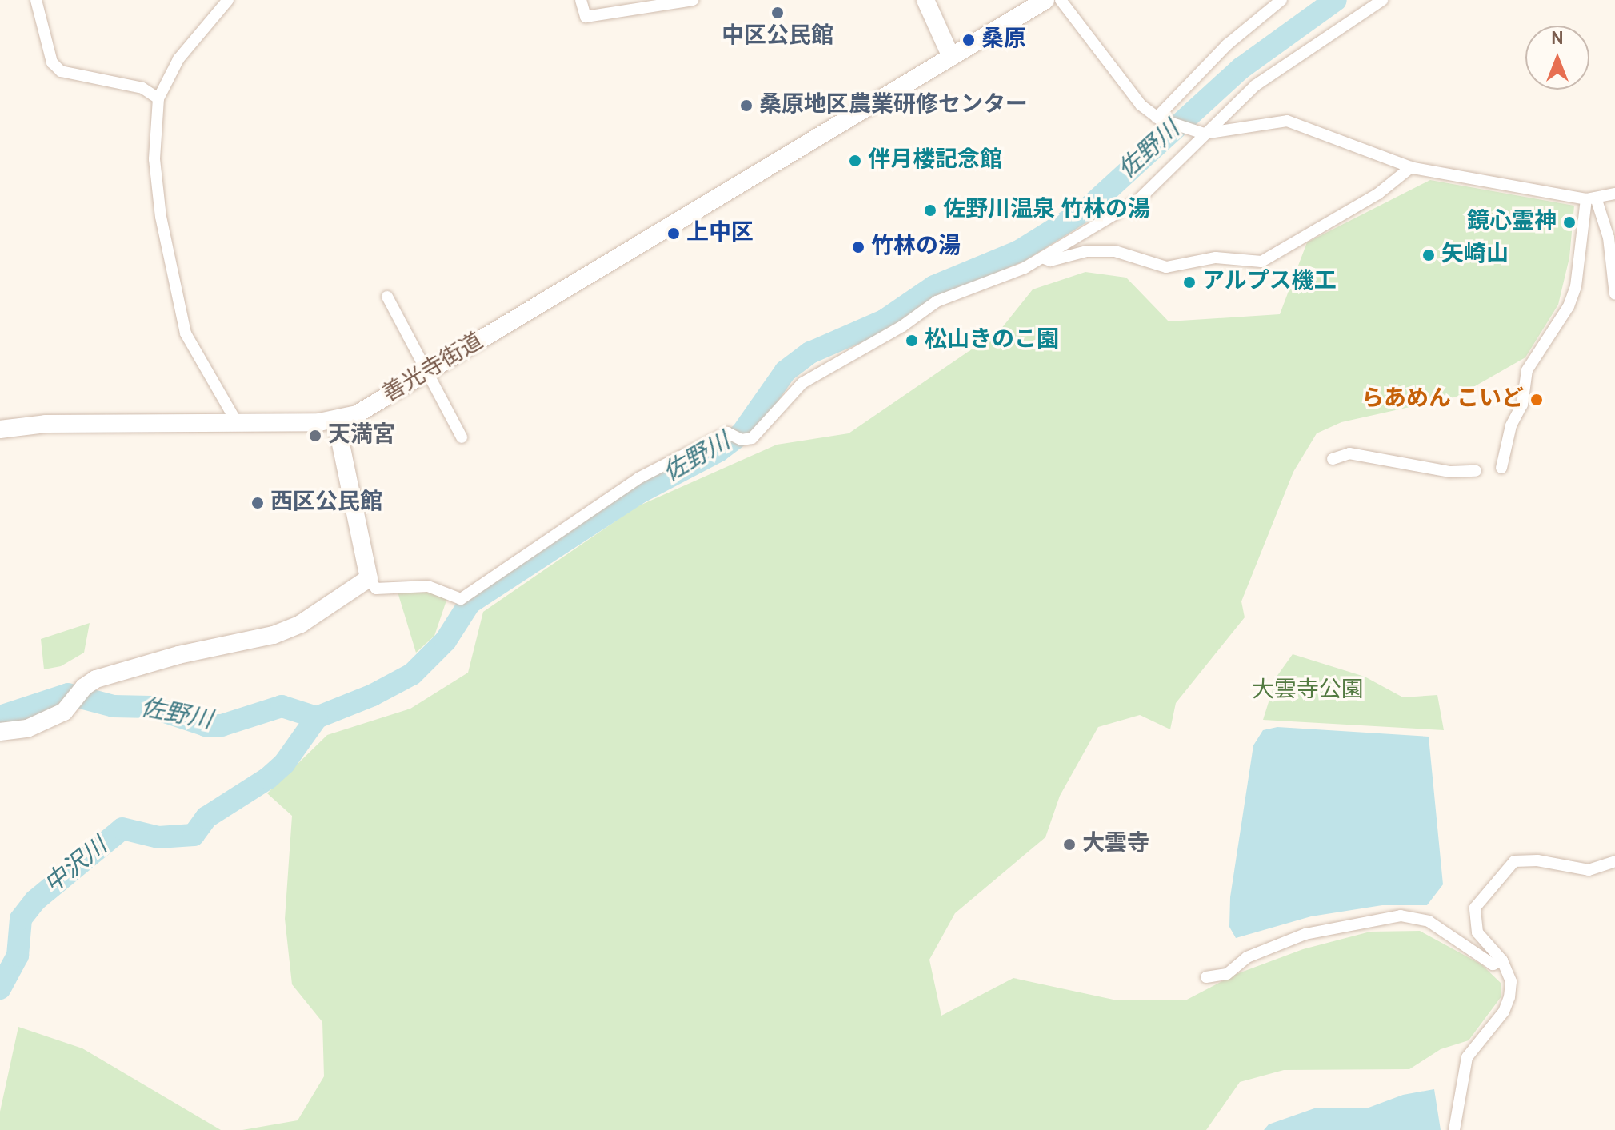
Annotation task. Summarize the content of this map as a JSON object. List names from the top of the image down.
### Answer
{
  "streets": {
    "street": ["善光寺街道"]
  },
  "water": ["佐野川", "中沢川"],
  "parks": ["大雲寺公園"],
  "places": [
    "中区公民館",
    "桑原",
    "桑原地区農業研修センター",
    "伴月楼記念館",
    "佐野川温泉 竹林の湯",
    "鏡心霊神",
    "上中区",
    "竹林の湯",
    "矢崎山",
    "アルプス機工",
    "松山きのこ園",
    "らあめん こいど",
    "天満宮",
    "西区公民館",
    "大雲寺"
  ],
  "north": "top"
}
